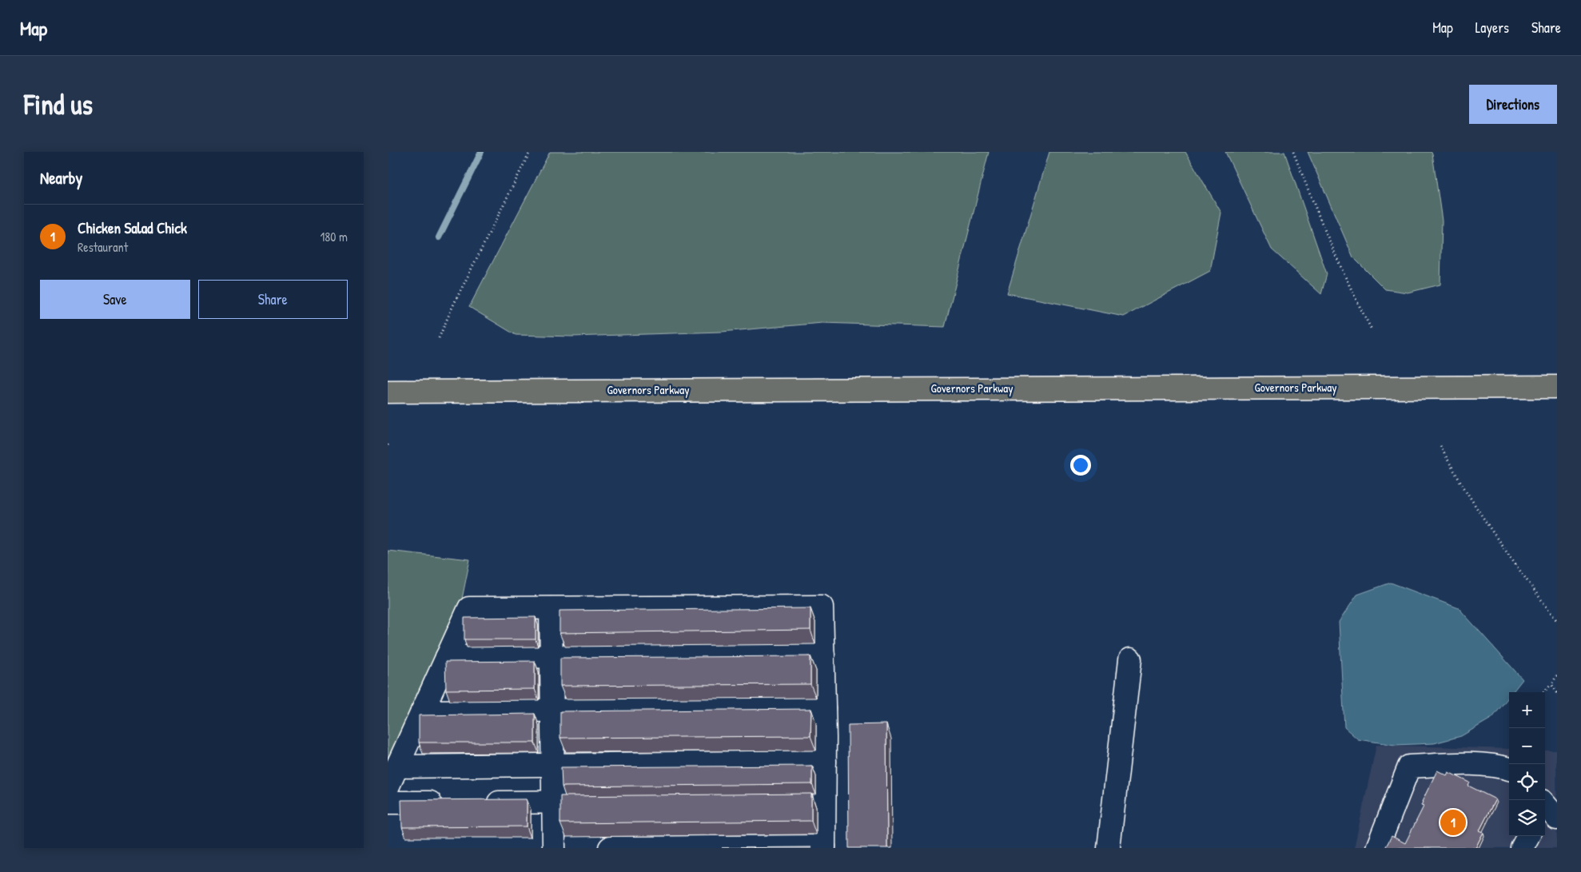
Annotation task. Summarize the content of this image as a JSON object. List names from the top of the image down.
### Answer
{
  "streets": {
    "main road": ["Governors Parkway"]
  },
  "page": {
    "header": "Map",
    "nav": ["Map", "Layers", "Share"],
    "buttons": [
      "Directions",
      ["Save", "Share"]
    ],
    "title": "Find us",
    "heading": "Nearby",
    "list": [
      {
        "mark": "1",
        "name": "Chicken Salad Chick",
        "note": "Restaurant",
        "value": "180 m"
      }
    ],
    "map_buttons": ["+", "−"],
    "pins": "1"
  }
}
